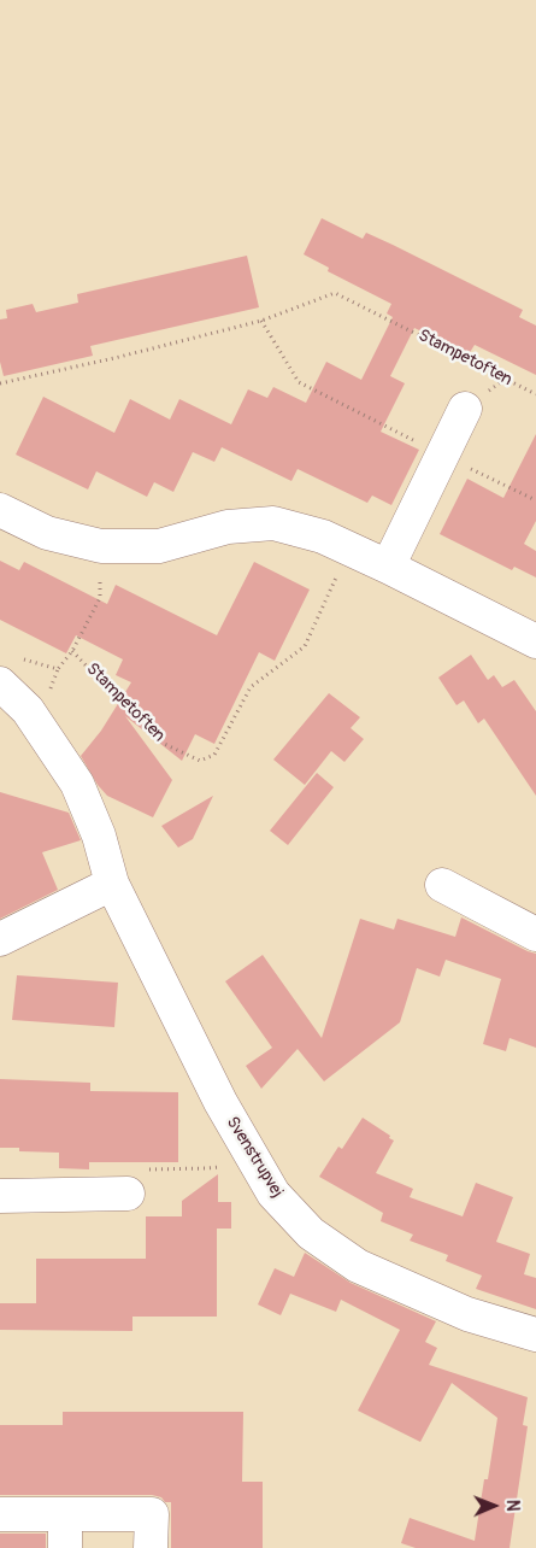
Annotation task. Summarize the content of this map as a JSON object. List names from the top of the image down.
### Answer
{
  "streets": {
    "street": ["Svenstrupvej"],
    "path": ["Stampetoften"]
  },
  "north": "right"
}
